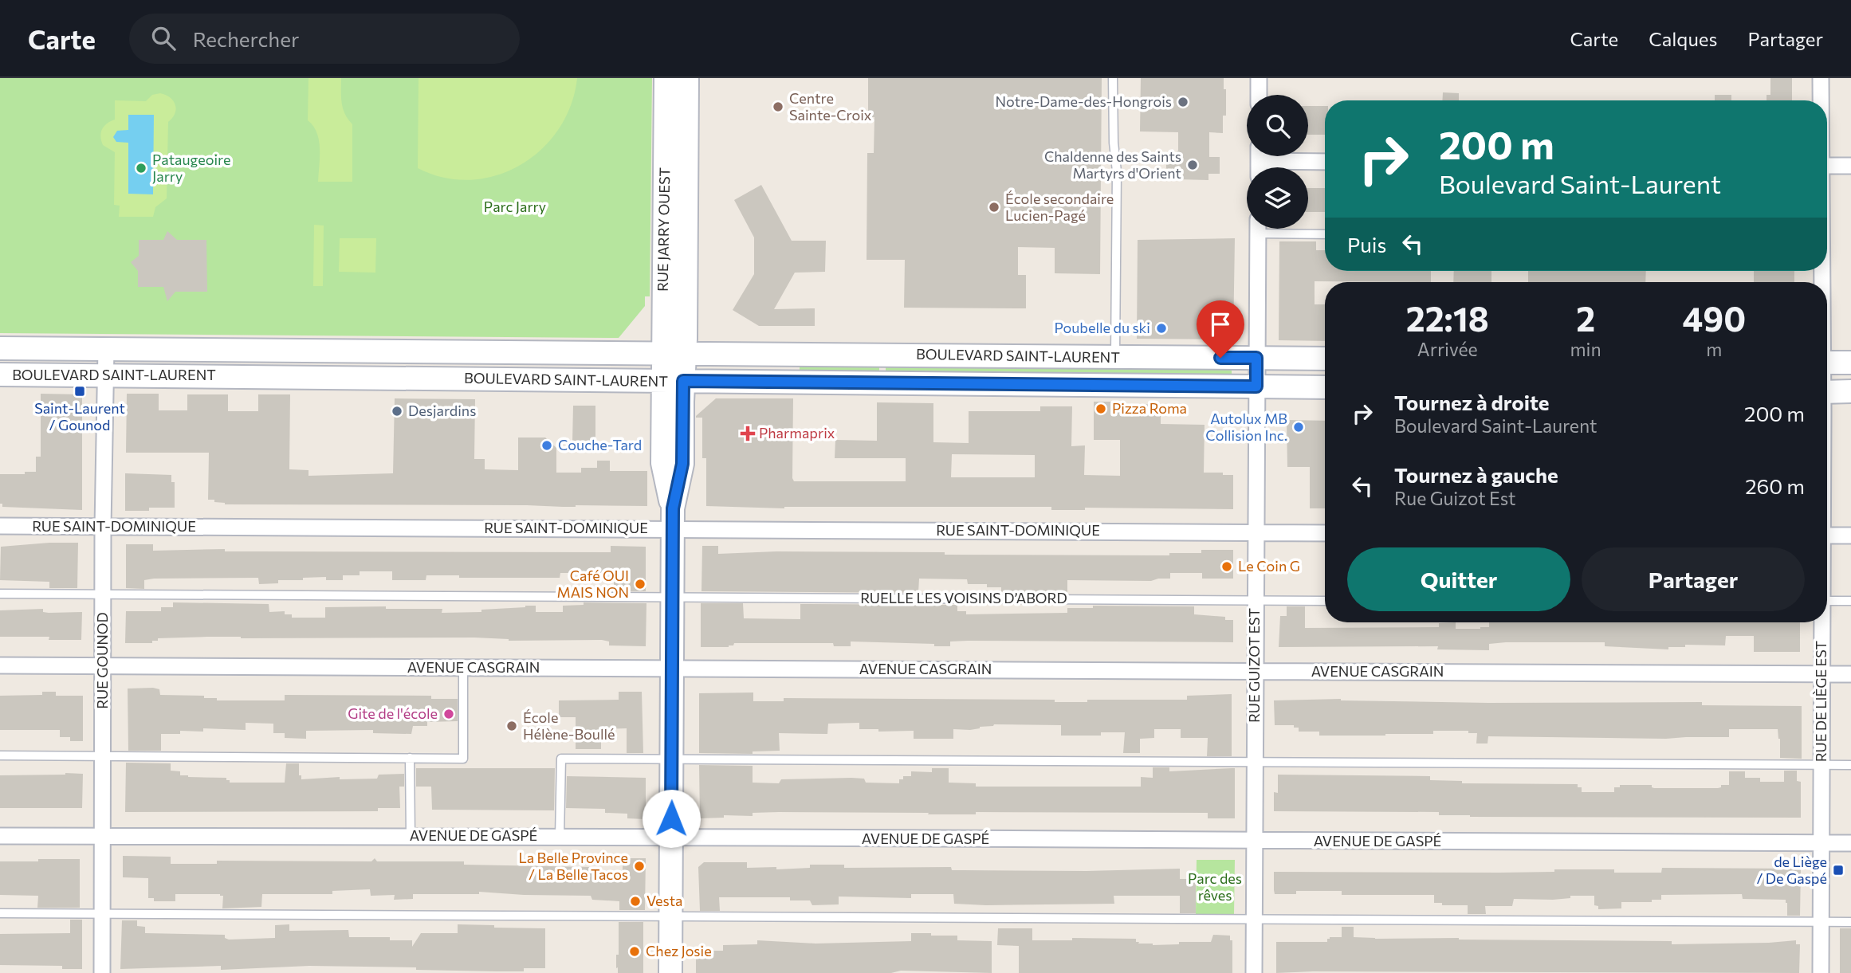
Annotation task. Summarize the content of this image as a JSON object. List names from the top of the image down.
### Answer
{
  "streets": {
    "main road": ["RUE JARRY OUEST", "BOULEVARD SAINT-LAURENT"],
    "street": [
      "RUE SAINT-DOMINIQUE",
      "RUE GOUNOD",
      "RUE GUIZOT EST",
      "AVENUE CASGRAIN",
      "RUE DE LIÈGE EST",
      "AVENUE DE GASPÉ"
    ],
    "lane": ["RUELLE LES VOISINS D’ABORD"]
  },
  "crossings": [
    ["RUE JARRY OUEST", "BOULEVARD SAINT-LAURENT"],
    ["RUE JARRY OUEST", "RUE SAINT-DOMINIQUE"],
    ["RUE JARRY OUEST", "RUELLE LES VOISINS D’ABORD"],
    ["RUE JARRY OUEST", "AVENUE CASGRAIN"],
    ["RUE JARRY OUEST", "AVENUE DE GASPÉ"],
    ["BOULEVARD SAINT-LAURENT", "RUE GOUNOD"],
    ["BOULEVARD SAINT-LAURENT", "RUE GUIZOT EST"],
    ["RUE SAINT-DOMINIQUE", "RUE GOUNOD"],
    ["RUE SAINT-DOMINIQUE", "RUE GUIZOT EST"],
    ["RUELLE LES VOISINS D’ABORD", "RUE GOUNOD"],
    ["RUELLE LES VOISINS D’ABORD", "RUE GUIZOT EST"],
    ["RUE GOUNOD", "AVENUE CASGRAIN"],
    ["RUE GOUNOD", "AVENUE DE GASPÉ"],
    ["RUE GUIZOT EST", "AVENUE CASGRAIN"],
    ["RUE GUIZOT EST", "AVENUE DE GASPÉ"],
    ["AVENUE CASGRAIN", "RUE DE LIÈGE EST"],
    ["RUE DE LIÈGE EST", "AVENUE DE GASPÉ"]
  ],
  "parks": ["Parc Jarry", "Parc des rêves"],
  "places": {
    "other": [
      "Notre-Dame-des-Hongrois",
      "Centre Sainte-Croix",
      "Chaldenne des Saints Martyrs d'Orient",
      "Pataugeoire Jarry",
      "École secondaire Lucien-Pagé",
      "Poubelle du ski",
      "Pizza Roma",
      "Desjardins",
      "Autolux MB Collision Inc.",
      "Couche-Tard",
      "Le Coin G",
      "Café OUI MAIS NON",
      "Gite de l'école",
      "École Hélène-Boullé",
      "La Belle Province / La Belle Tacos",
      "Vesta",
      "Chez Josie"
    ],
    "transit": ["Saint-Laurent / Gounod", "de Liège / De Gaspé"],
    "health": ["Pharmaprix"]
  },
  "page": {
    "header": "Carte",
    "search": "Rechercher",
    "nav": ["Carte", "Calques", "Partager"],
    "turn": ["200 m", "Boulevard Saint-Laurent"],
    "then": "Puis",
    "eta": [
      "22:18",
      "Arrivée",
      "2",
      "min",
      "490",
      "m"
    ],
    "list": [
      {
        "name": "Tournez à droite",
        "note": "Boulevard Saint-Laurent",
        "value": "200 m"
      },
      {
        "name": "Tournez à gauche",
        "note": "Rue Guizot Est",
        "value": "260 m"
      }
    ],
    "buttons": ["Quitter", "Partager"]
  }
}
